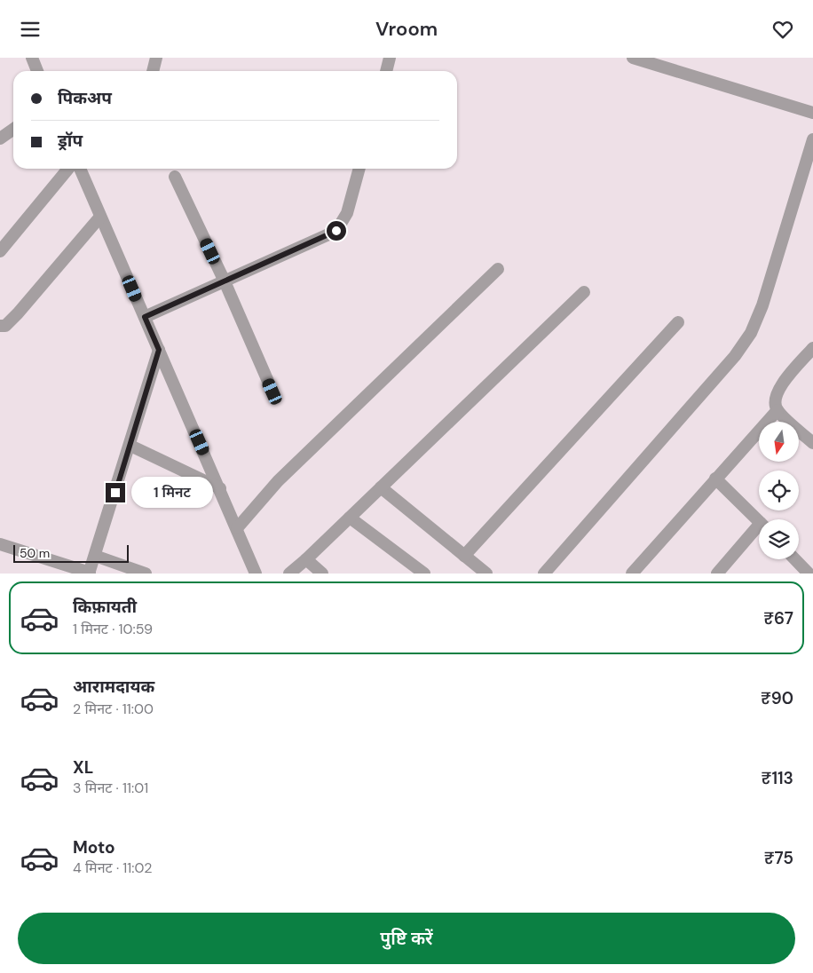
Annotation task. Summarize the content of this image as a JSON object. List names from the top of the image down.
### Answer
{
  "scale_bar": "50 m",
  "north": "bottom",
  "page": {
    "header": "Vroom",
    "banner": ["पिकअप", "ड्रॉप"],
    "bubble": "1 मिनट",
    "scale": "50 m",
    "list": [
      {
        "name": "किफ़ायती",
        "note": "1 मिनट · 10:59",
        "value": "₹67"
      },
      {
        "name": "आरामदायक",
        "note": "2 मिनट · 11:00",
        "value": "₹90"
      },
      {
        "name": "XL",
        "note": "3 मिनट · 11:01",
        "value": "₹113"
      },
      {
        "name": "Moto",
        "note": "4 मिनट · 11:02",
        "value": "₹75"
      }
    ],
    "buttons": "पुष्टि करें"
  }
}
